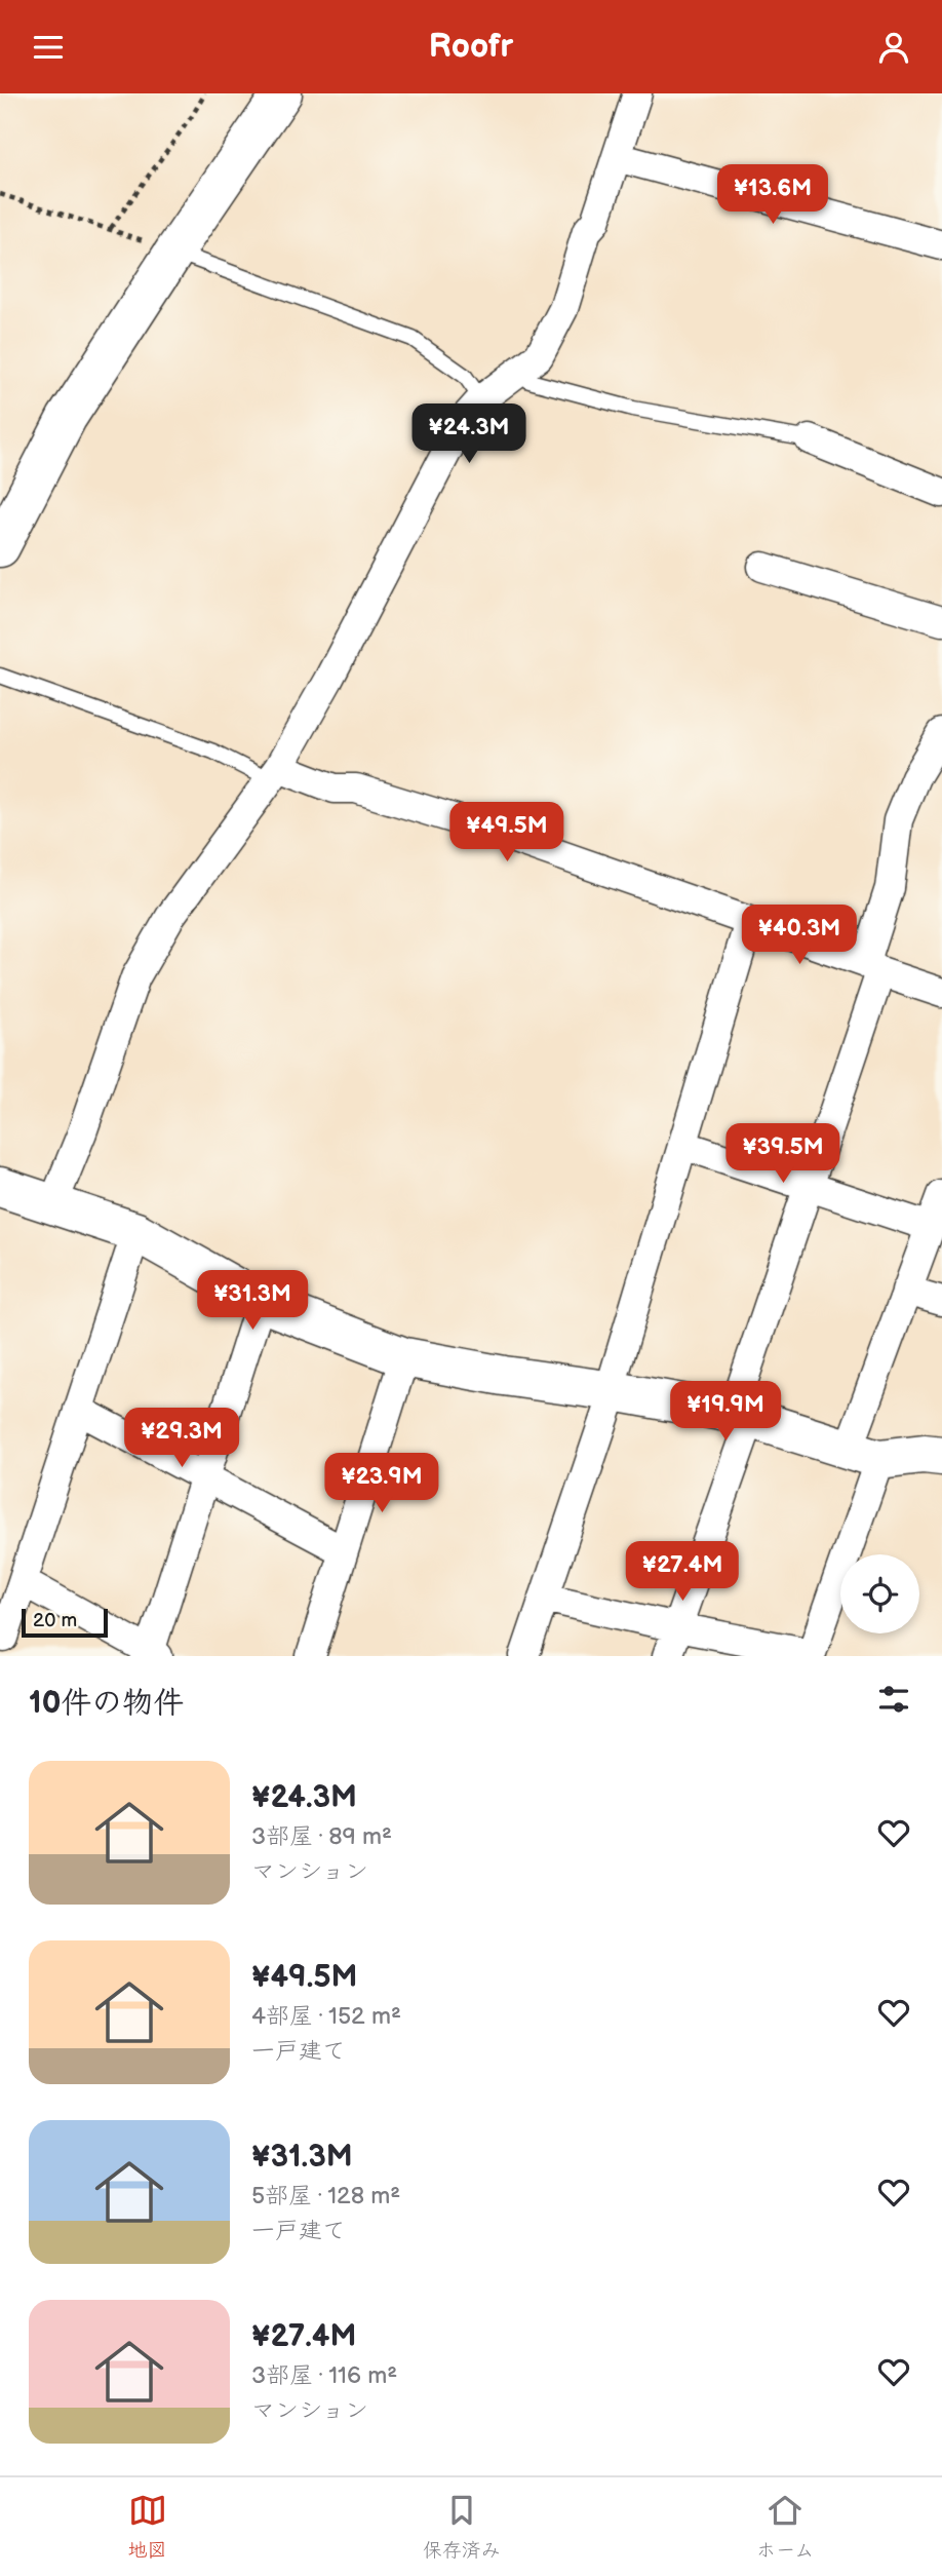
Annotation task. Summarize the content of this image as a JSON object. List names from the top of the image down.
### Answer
{
  "scale_bar": "20 m",
  "page": {
    "header": "Roofr",
    "price": [
      "¥13.6M",
      "¥24.3M",
      "¥49.5M",
      "¥40.3M",
      "¥39.5M",
      "¥31.3M",
      "¥19.9M",
      "¥29.3M",
      "¥23.9M",
      "¥27.4M"
    ],
    "scale": "20 m",
    "heading": "10件の物件",
    "list": [
      {
        "name": "¥24.3M",
        "note": "3部屋 · 89 m² · マンション"
      },
      {
        "name": "¥49.5M",
        "note": "4部屋 · 152 m² · 一戸建て"
      },
      {
        "name": "¥31.3M",
        "note": "5部屋 · 128 m² · 一戸建て"
      },
      {
        "name": "¥27.4M",
        "note": "3部屋 · 116 m² · マンション"
      }
    ],
    "tabs": ["地図", "保存済み", "ホーム"]
  }
}
